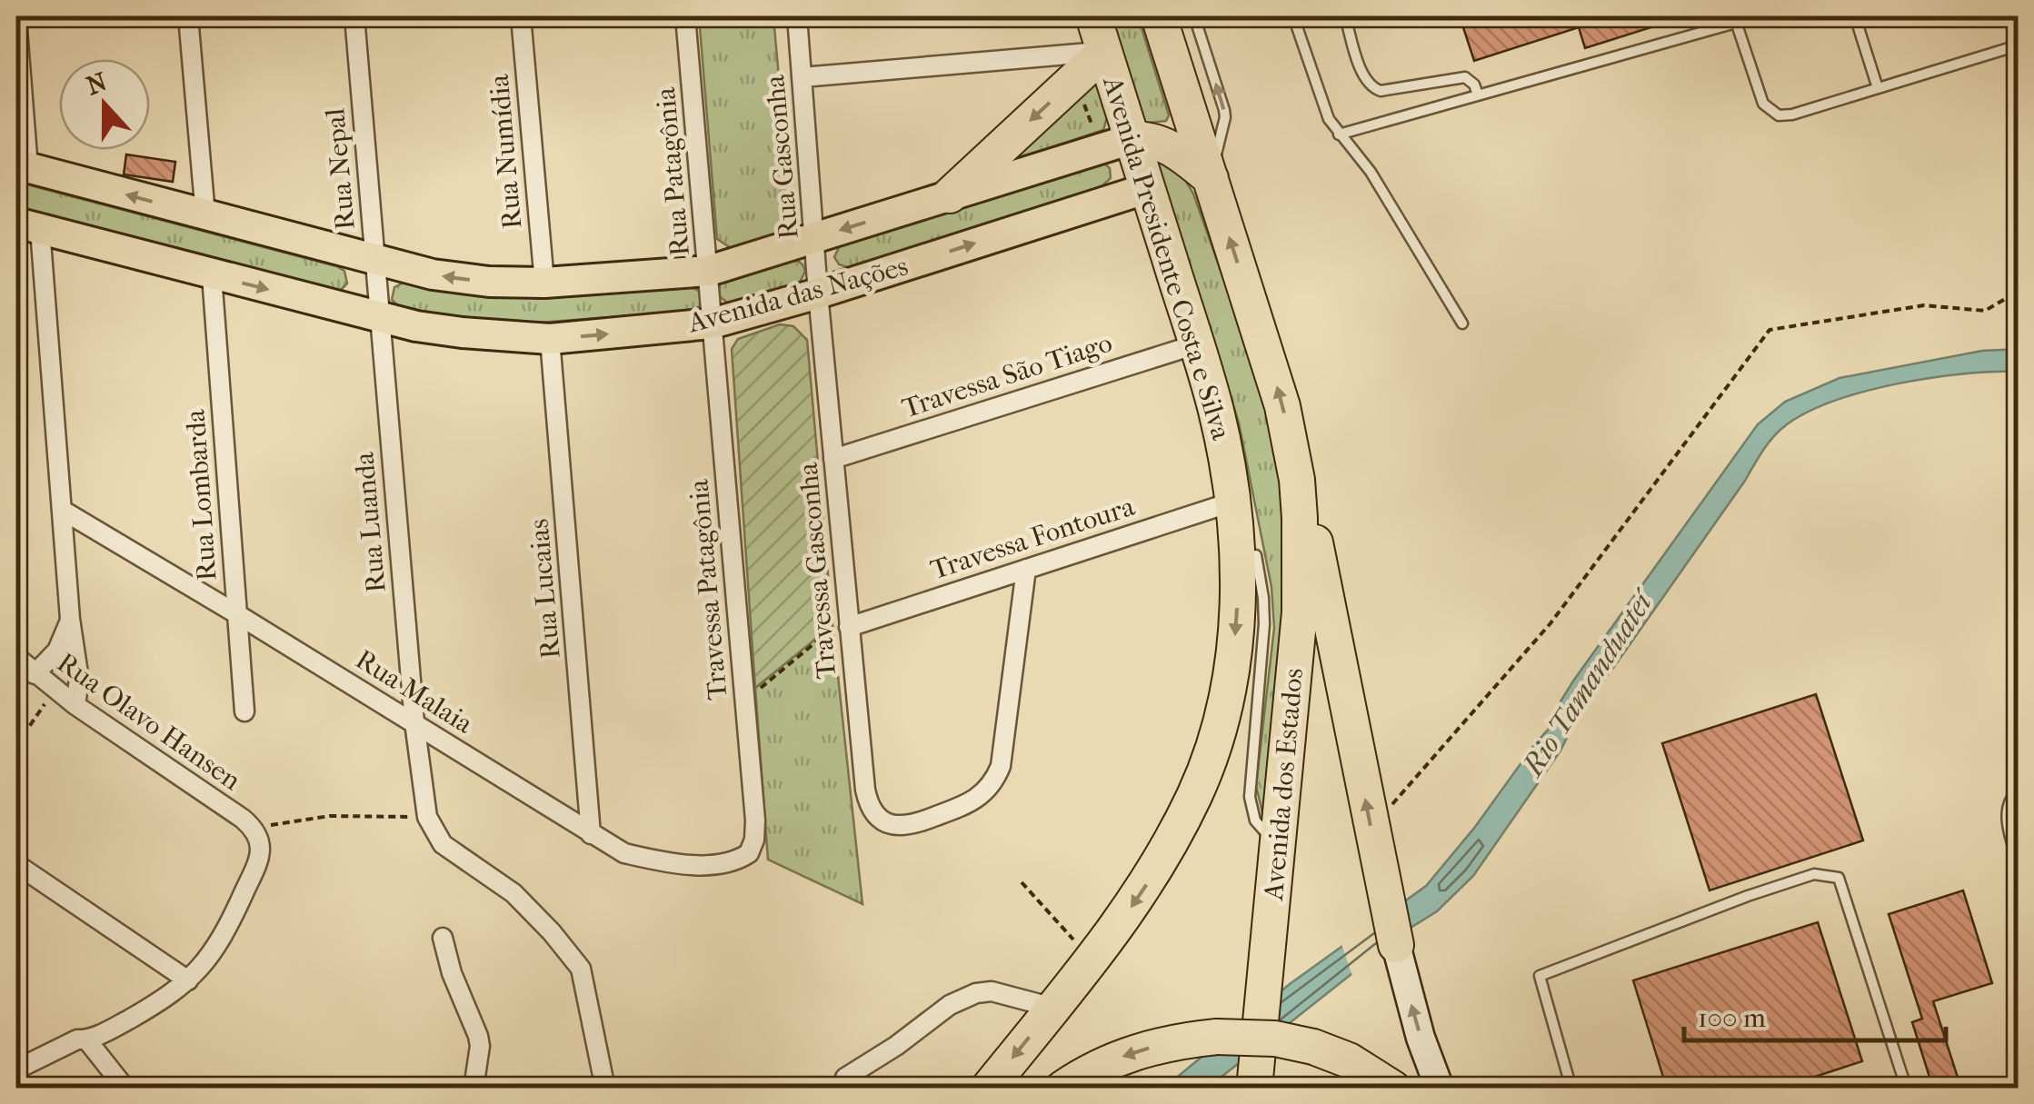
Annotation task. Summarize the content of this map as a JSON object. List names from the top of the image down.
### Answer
{
  "streets": {
    "highway": ["Avenida Presidente Costa e Silva", "Avenida dos Estados"],
    "main road": ["Avenida das Nações"],
    "street": [
      "Rua Numídia",
      "Rua Gasconha",
      "Rua Nepal",
      "Rua Patagônia",
      "Travessa São Tiago",
      "Rua Lombarda",
      "Rua Luanda",
      "Travessa Fontoura",
      "Travessa Gasconha",
      "Rua Lucaias",
      "Travessa Patagônia",
      "Rua Malaia",
      "Rua Olavo Hansen"
    ]
  },
  "crossings": [
    ["Rua Numídia", "Avenida das Nações"],
    ["Rua Gasconha", "Avenida das Nações"],
    ["Rua Gasconha", "Travessa Gasconha"],
    ["Rua Nepal", "Avenida das Nações"],
    ["Rua Nepal", "Rua Luanda"],
    ["Rua Patagônia", "Avenida das Nações"],
    ["Rua Patagônia", "Travessa Patagônia"],
    ["Avenida Presidente Costa e Silva", "Avenida das Nações"],
    ["Avenida Presidente Costa e Silva", "Travessa São Tiago"],
    ["Avenida Presidente Costa e Silva", "Travessa Fontoura"],
    ["Avenida das Nações", "Rua Lombarda"],
    ["Avenida das Nações", "Rua Luanda"],
    ["Avenida das Nações", "Travessa Gasconha"],
    ["Avenida das Nações", "Rua Lucaias"],
    ["Avenida das Nações", "Travessa Patagônia"],
    ["Travessa São Tiago", "Travessa Gasconha"],
    ["Rua Lombarda", "Rua Malaia"],
    ["Rua Luanda", "Rua Malaia"],
    ["Travessa Fontoura", "Travessa Gasconha"],
    ["Rua Lucaias", "Rua Malaia"],
    ["Travessa Patagônia", "Rua Malaia"]
  ],
  "water": ["Rio Tamanduateí"],
  "scale_bar": "100 m",
  "north": "top"
}
